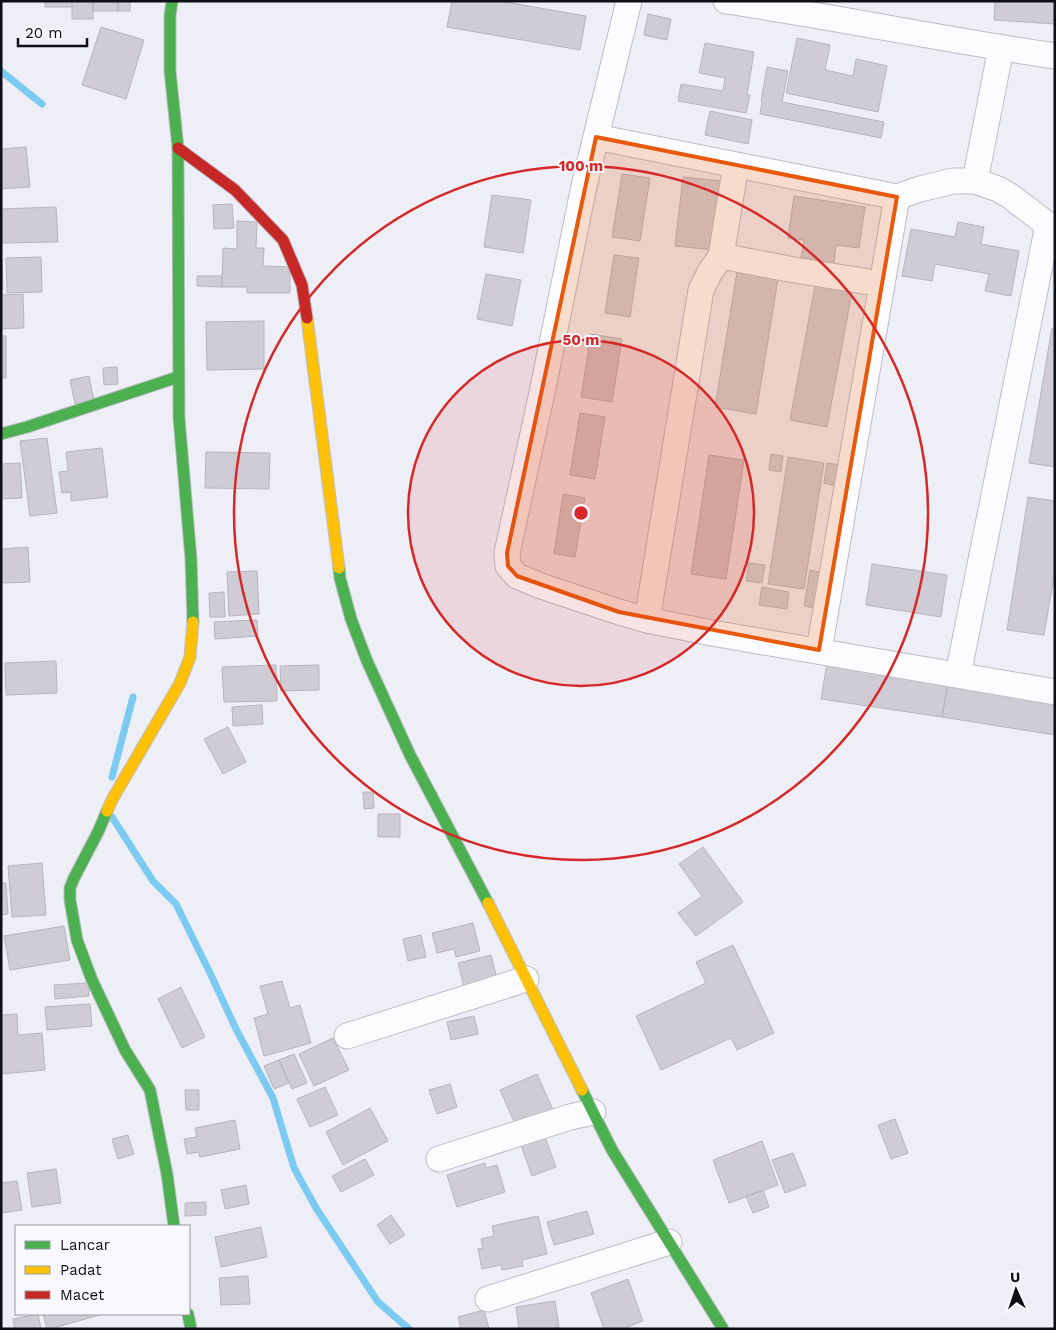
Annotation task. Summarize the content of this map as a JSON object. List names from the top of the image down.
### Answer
{
  "legend": ["Lancar", "Padat", "Macet"],
  "scale_bar": "20 m",
  "north": "top",
  "rings": ["100 m", "50 m"]
}
